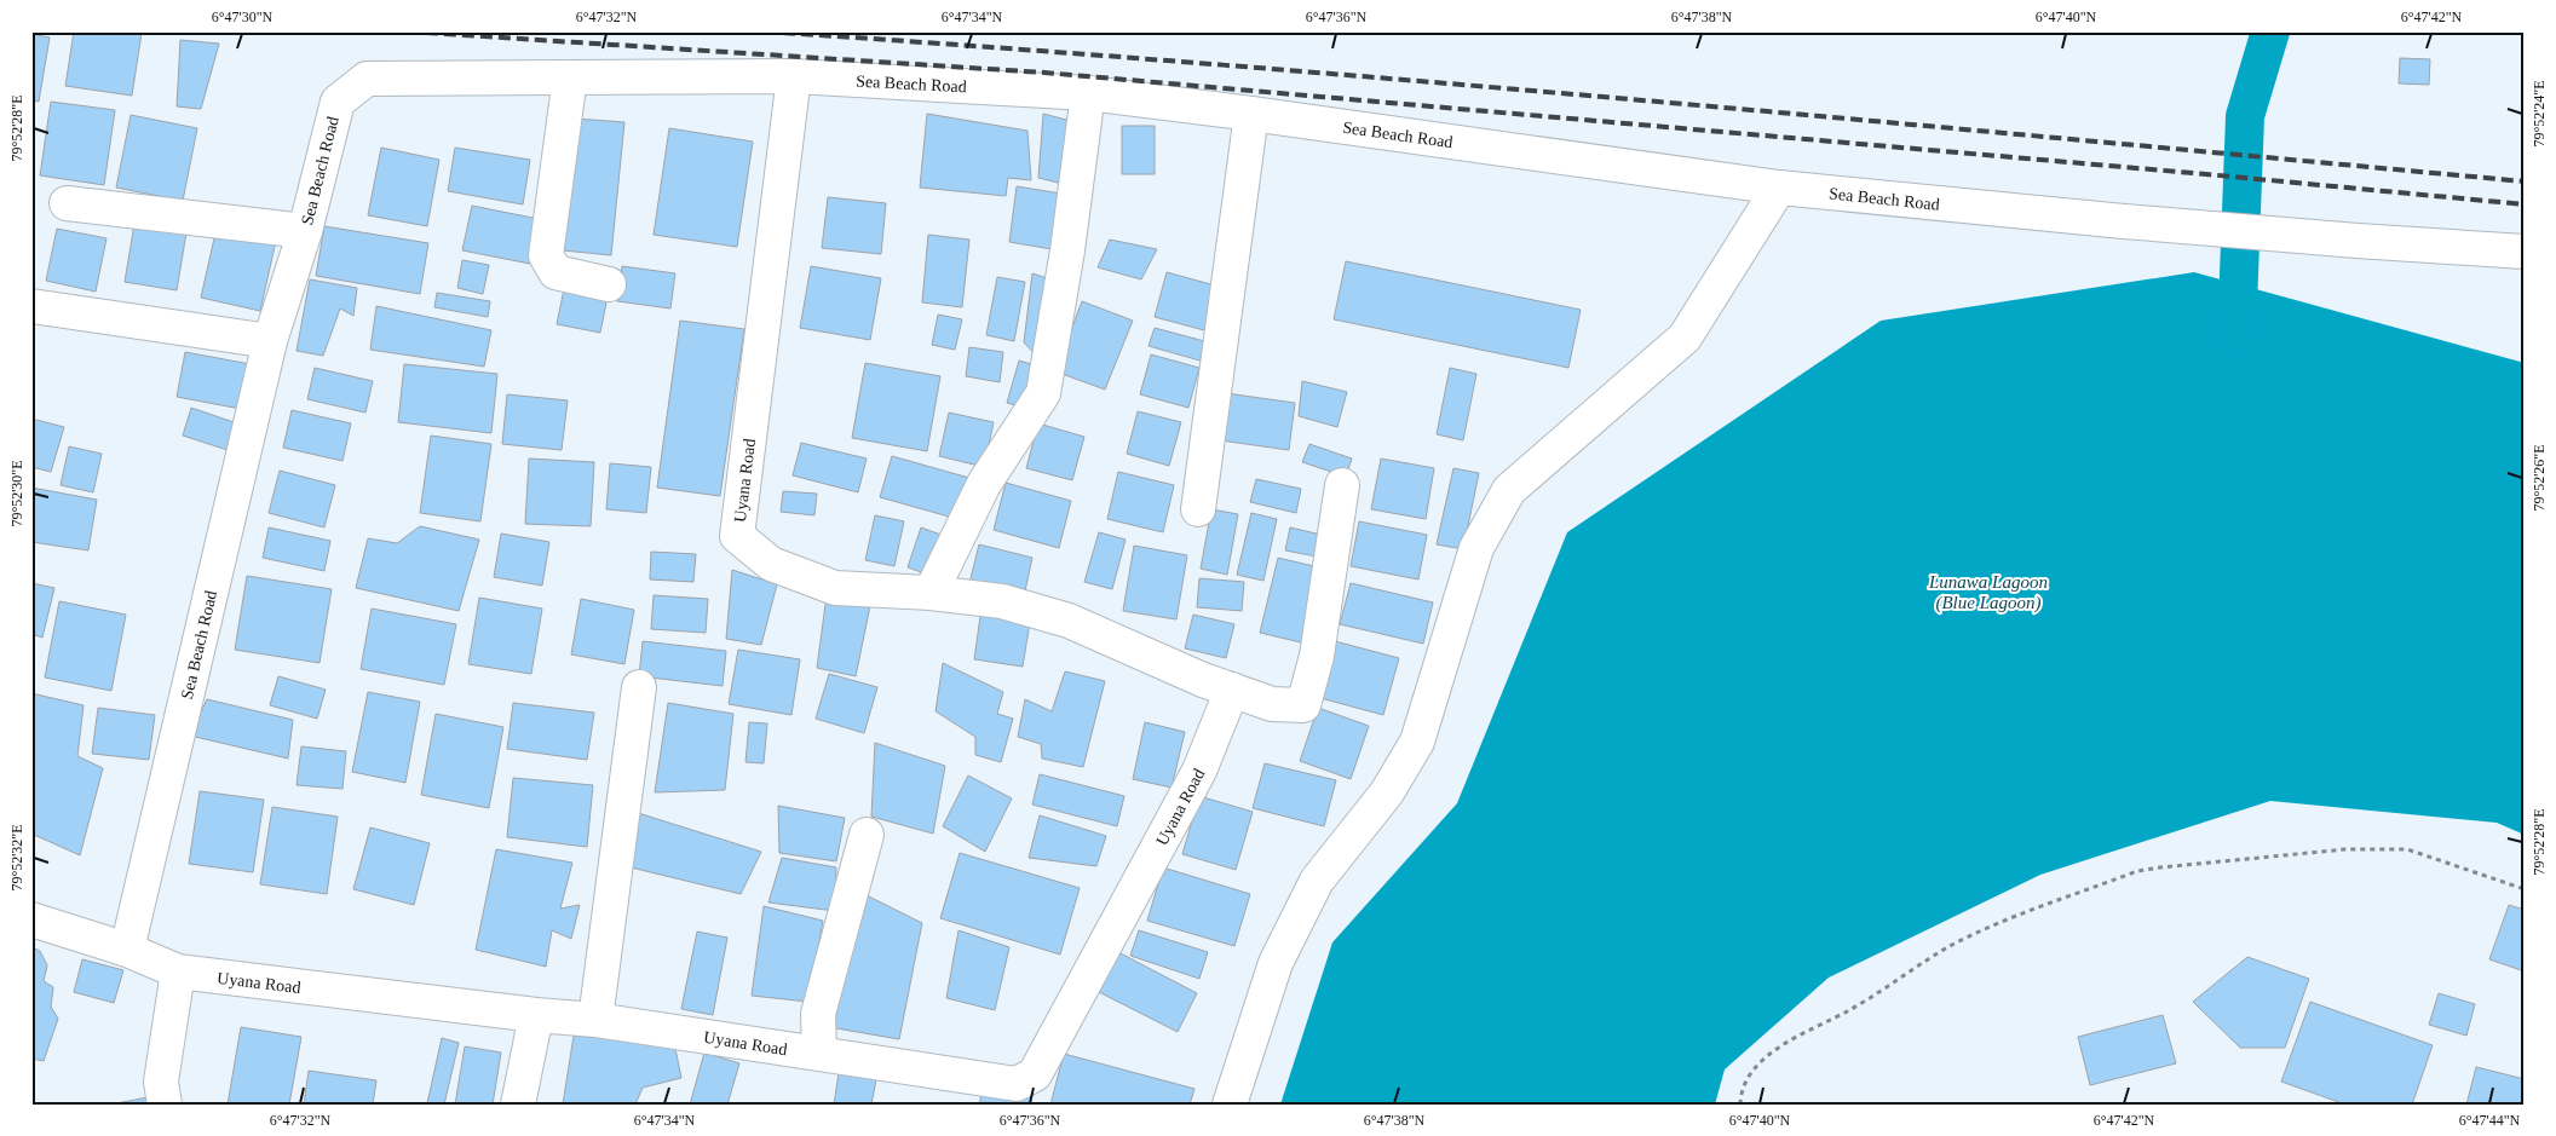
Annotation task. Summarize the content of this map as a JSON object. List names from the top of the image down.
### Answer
{
  "streets": {
    "street": ["Sea Beach Road", "Uyana Road"]
  },
  "crossings": [
    ["Sea Beach Road", "Uyana Road"]
  ],
  "water": ["Lunawa Lagoon (Blue Lagoon)"],
  "coordinates": [
    "6°47'30\"N",
    "6°47'32\"N",
    "6°47'34\"N",
    "6°47'36\"N",
    "6°47'38\"N",
    "6°47'40\"N",
    "6°47'42\"N",
    "79°52'24\"E",
    "79°52'28\"E",
    "79°52'26\"E",
    "79°52'30\"E",
    "79°52'32\"E",
    "6°47'44\"N"
  ]
}
